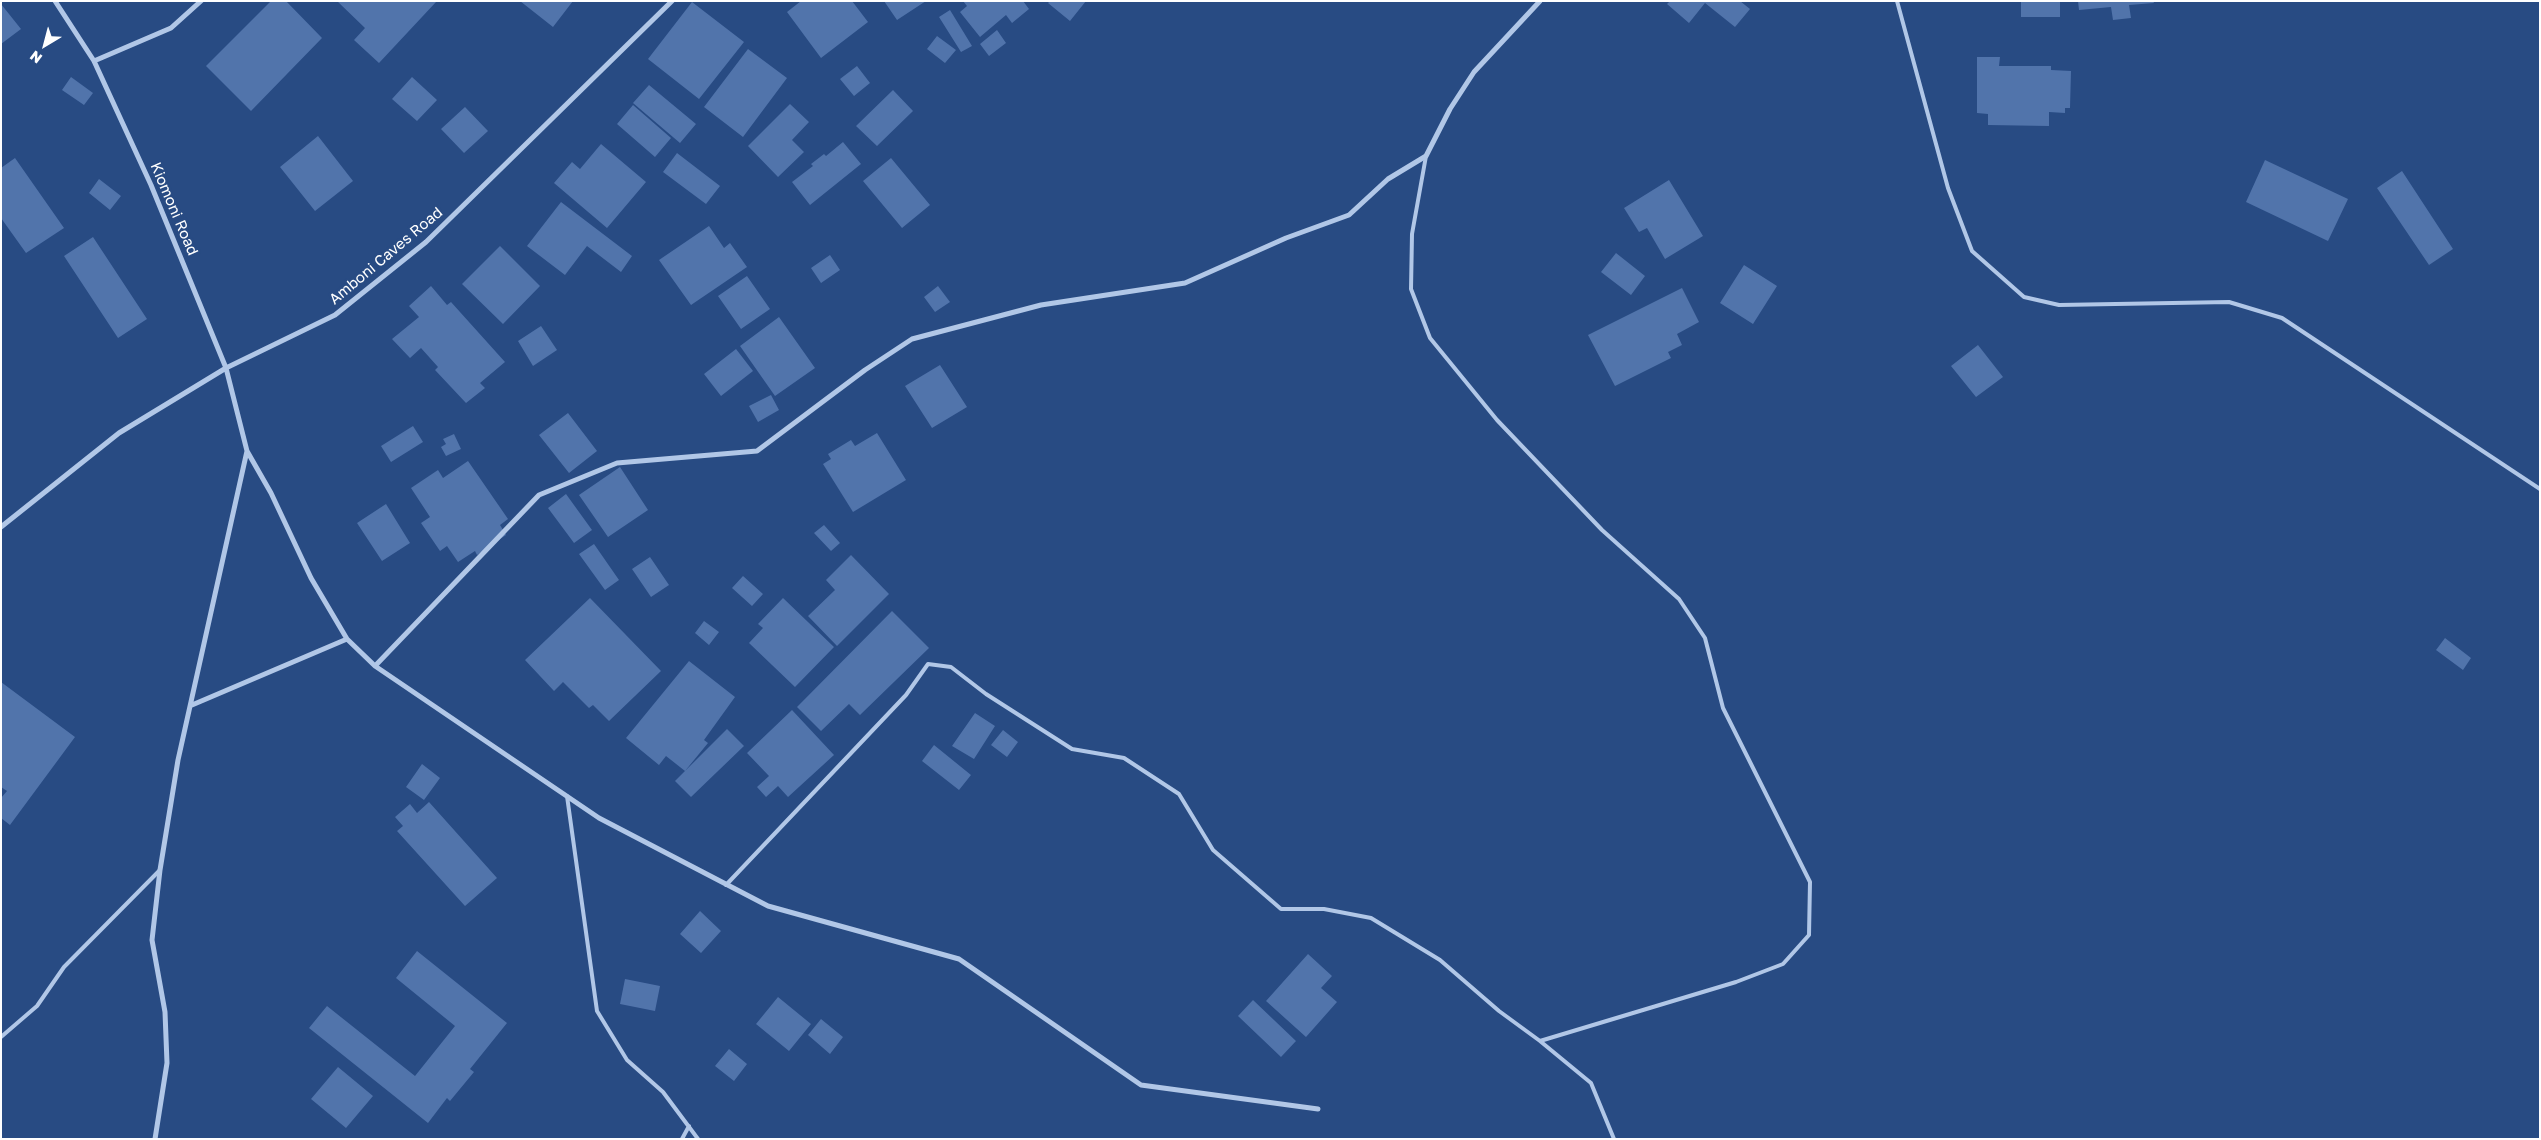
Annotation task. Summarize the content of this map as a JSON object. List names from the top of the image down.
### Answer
{
  "streets": {
    "street": ["Kiomoni Road", "Amboni Caves Road"]
  },
  "crossings": [
    ["Kiomoni Road", "Amboni Caves Road"]
  ],
  "north": "bottom left"
}
